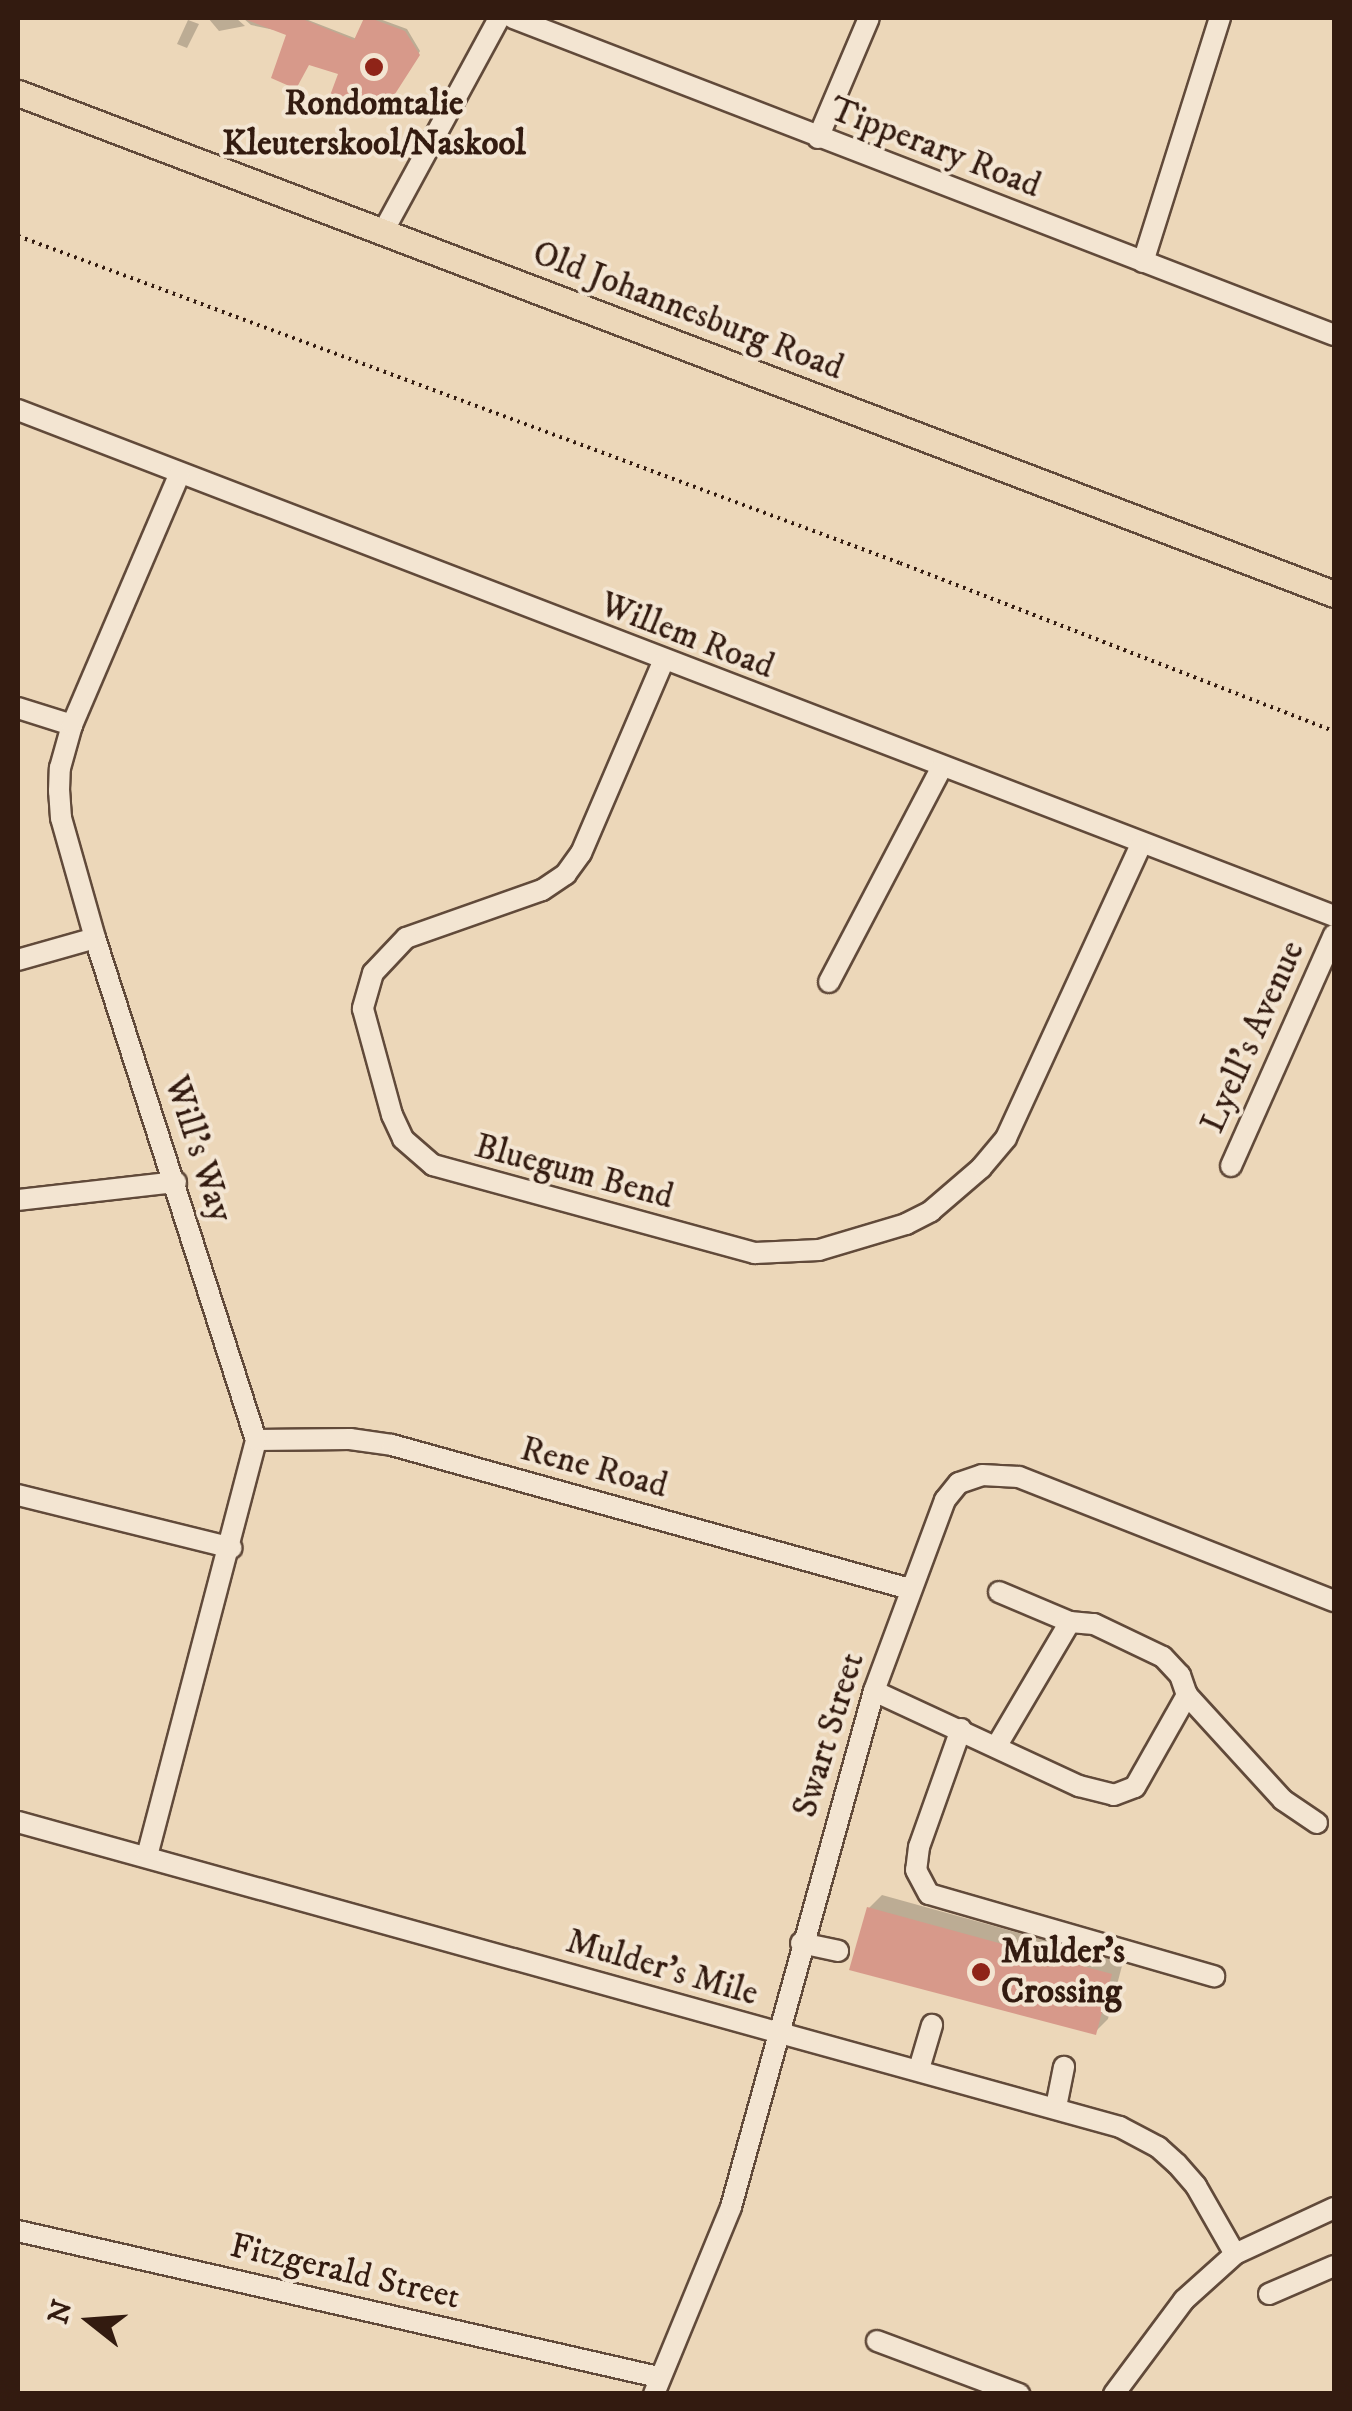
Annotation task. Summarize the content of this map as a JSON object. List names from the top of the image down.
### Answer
{
  "streets": {
    "main road": ["Old Johannesburg Road"],
    "street": [
      "Tipperary Road",
      "Willem Road",
      "Lyell's Avenue",
      "Will's Way",
      "Bluegum Bend",
      "Rene Road",
      "Swart Street",
      "Mulder's Mile",
      "Fitzgerald Street"
    ]
  },
  "crossings": [
    ["Willem Road", "Will's Way"],
    ["Willem Road", "Bluegum Bend"],
    ["Will's Way", "Rene Road"],
    ["Will's Way", "Mulder's Mile"],
    ["Rene Road", "Swart Street"],
    ["Swart Street", "Mulder's Mile"],
    ["Swart Street", "Fitzgerald Street"]
  ],
  "places": ["Rondomtalie Kleuterskool/Naskool", "Mulder's Crossing"],
  "north": "left"
}
